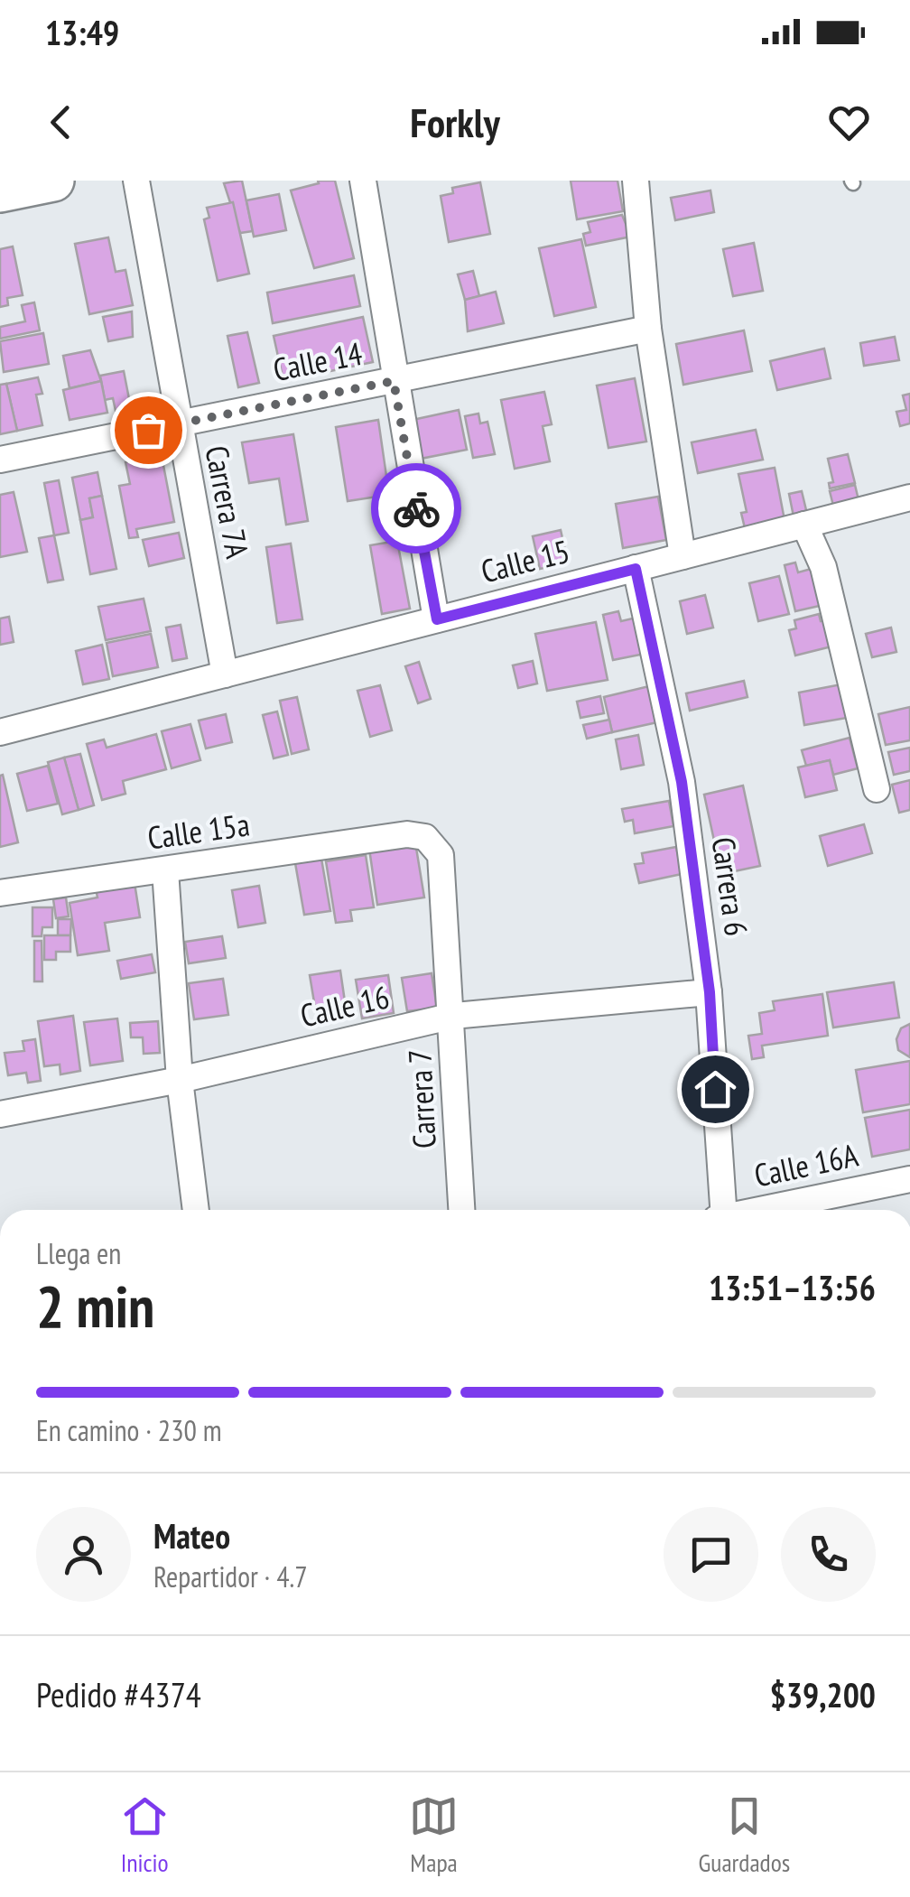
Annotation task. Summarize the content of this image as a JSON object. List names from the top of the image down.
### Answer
{
  "streets": {
    "street": [
      "Calle 14",
      "Carrera 7A",
      "Calle 15",
      "Calle 15a",
      "Carrera 6",
      "Calle 16",
      "Carrera 7",
      "Calle 16A"
    ]
  },
  "crossings": [
    ["Calle 14", "Carrera 7A"],
    ["Carrera 7A", "Calle 15"],
    ["Calle 15", "Carrera 6"],
    ["Calle 15a", "Carrera 7"],
    ["Carrera 6", "Calle 16"],
    ["Calle 16", "Carrera 7"]
  ],
  "page": {
    "status": "13:49",
    "header": "Forkly",
    "heading": ["2 min", "Llega en", "13:51–13:56"],
    "panel": [
      "Mateo",
      "Repartidor · 4.7",
      "Pedido #4374",
      "$39,200"
    ],
    "bar": "En camino · 230 m",
    "tabs": ["Inicio", "Mapa", "Guardados"]
  }
}
